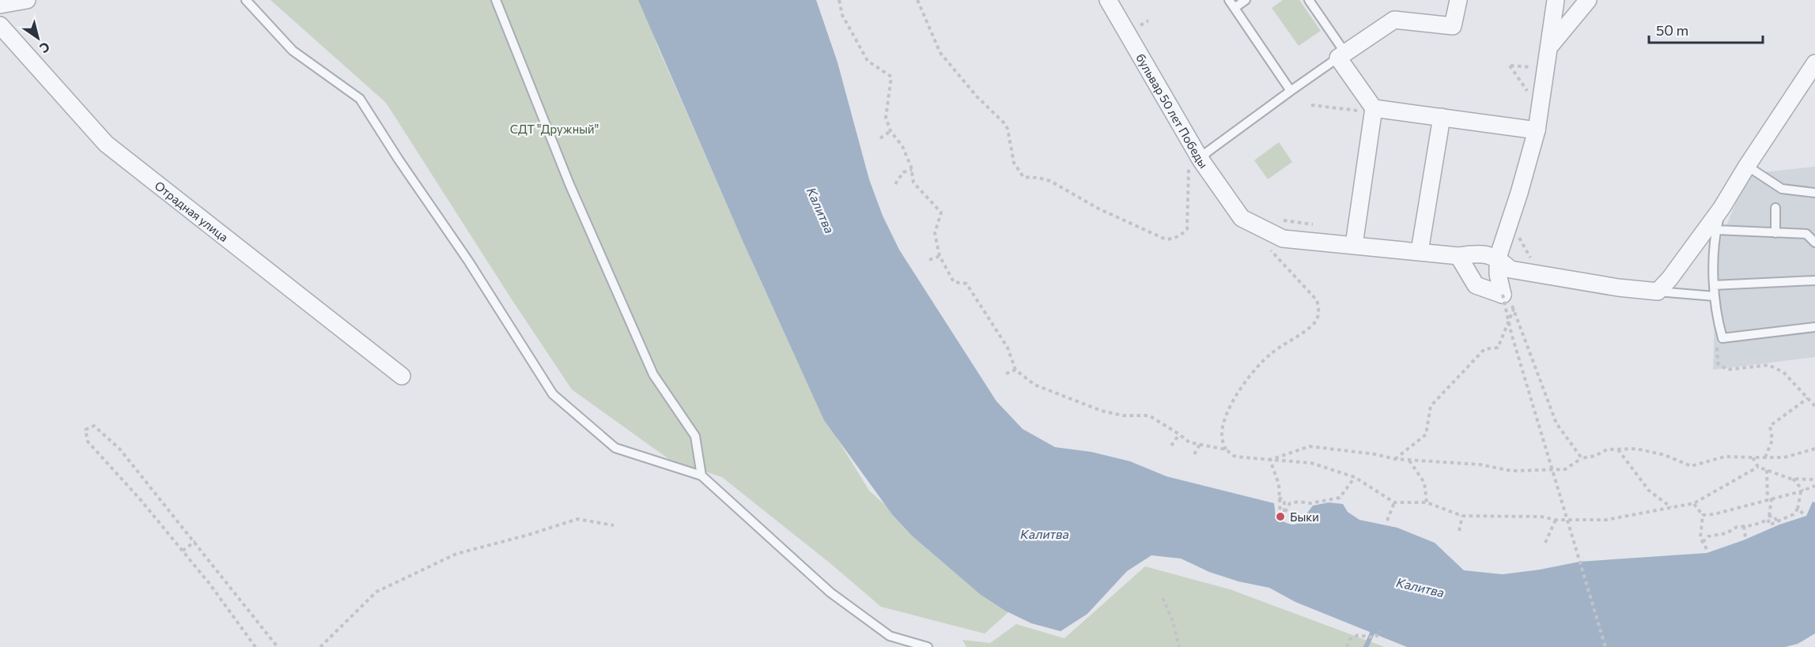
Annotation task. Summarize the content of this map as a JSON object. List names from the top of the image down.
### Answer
{
  "streets": {
    "street": ["бульвар 50 лет Победы", "Отрадная улица"]
  },
  "water": ["Калитва"],
  "parks": ["СДТ \"Дружный\""],
  "places": ["Быки"],
  "scale_bar": "50 m",
  "north": "bottom right"
}
